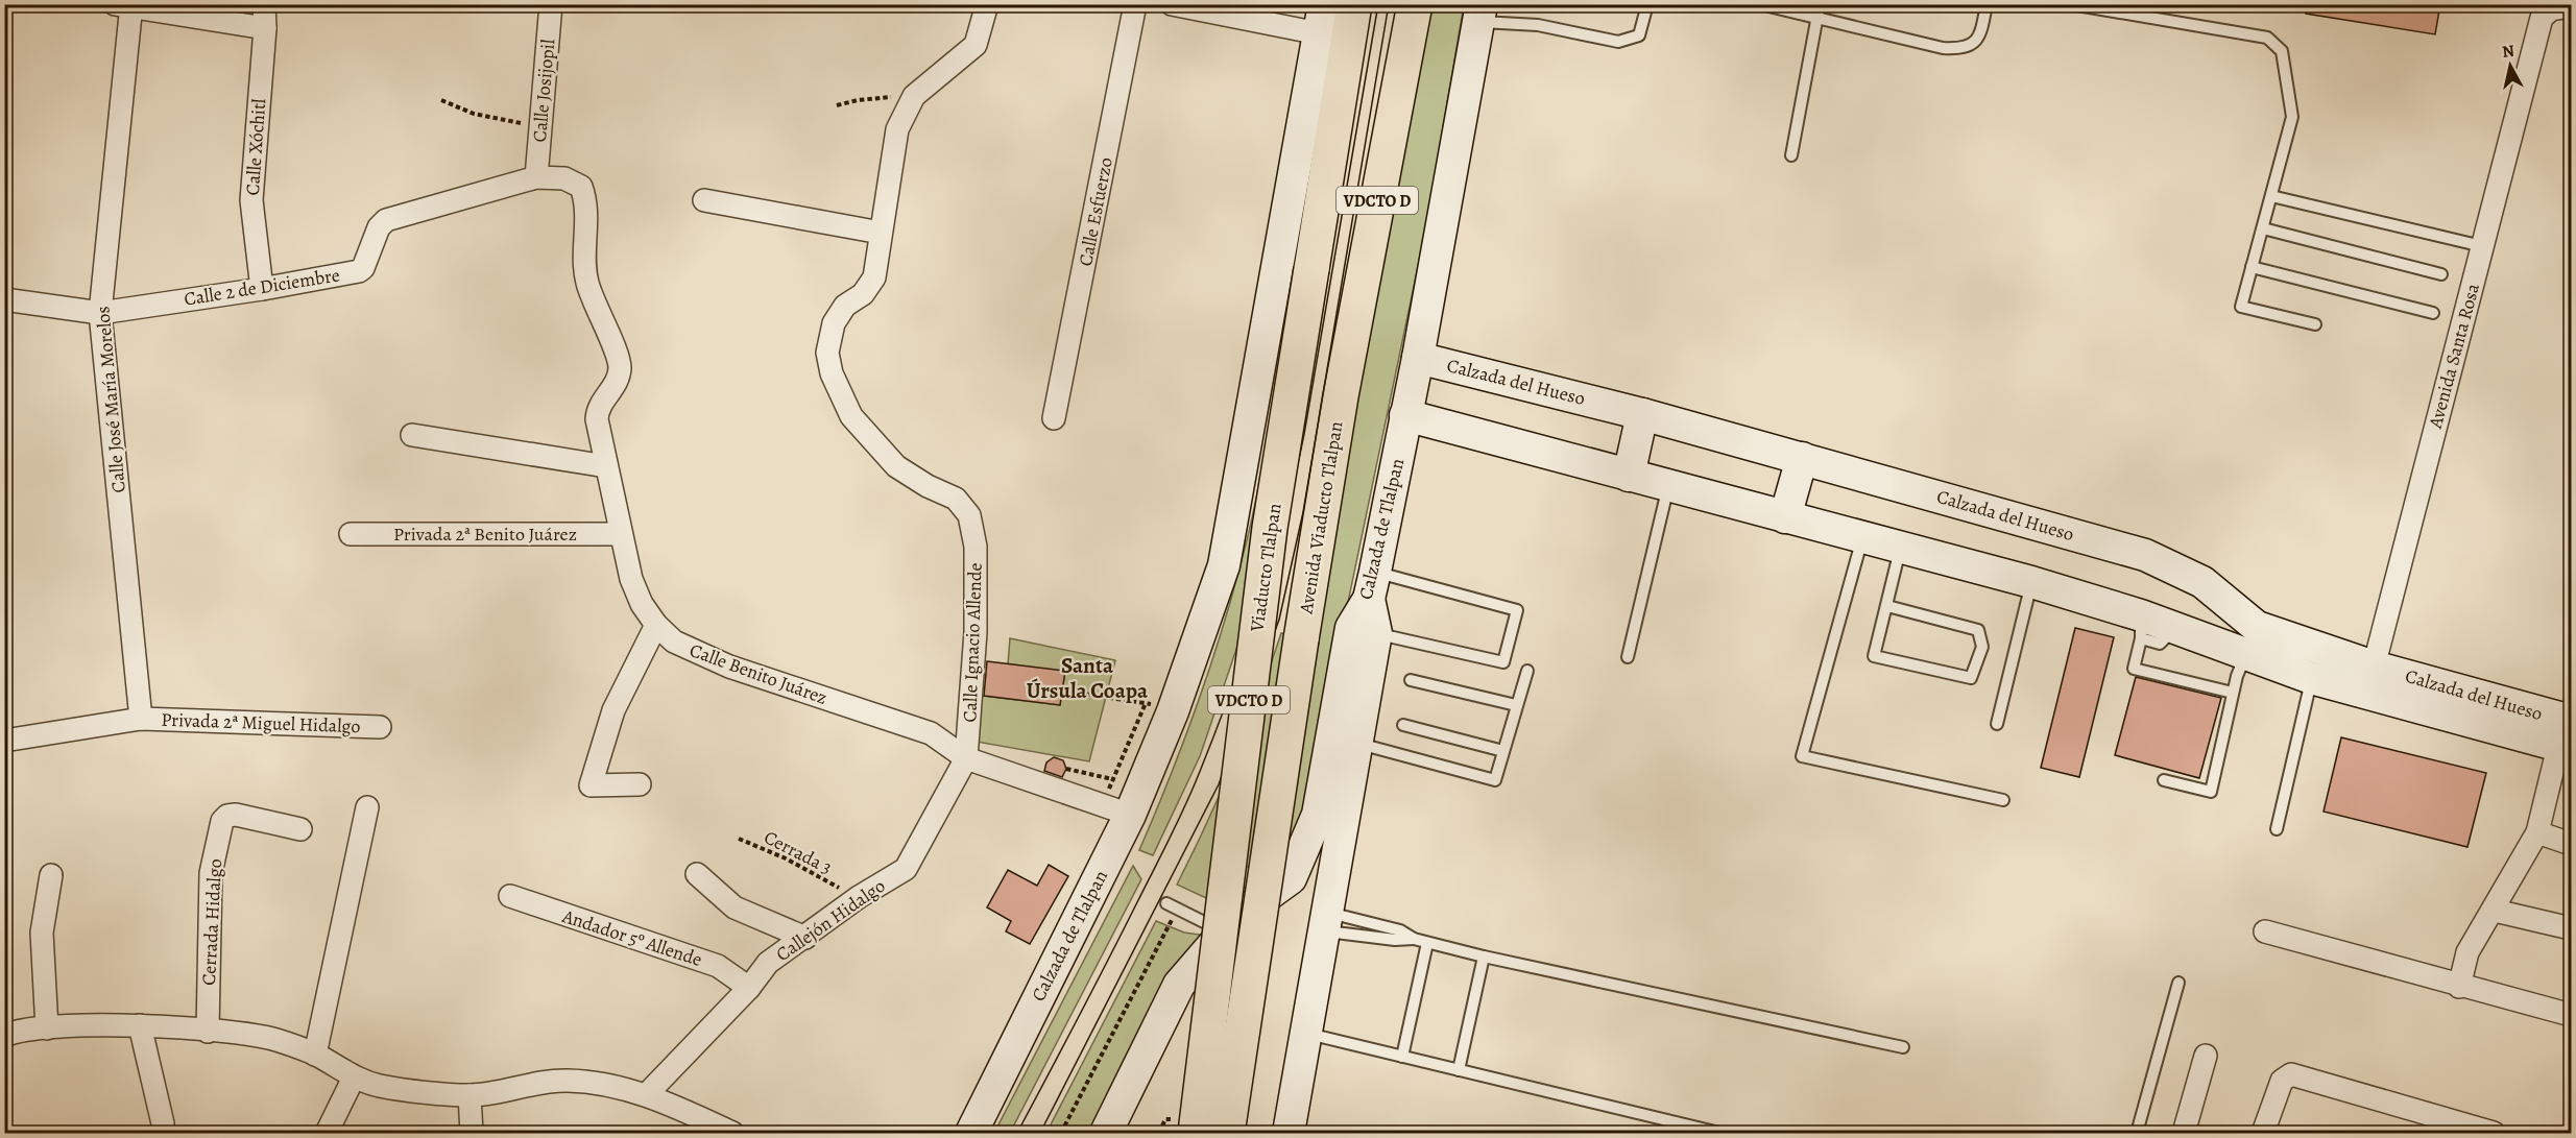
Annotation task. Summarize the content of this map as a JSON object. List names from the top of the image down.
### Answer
{
  "streets": {
    "highway": ["VDCTO D", "Avenida Viaducto Tlalpan", "Viaducto Tlalpan"],
    "main road": ["Calzada del Hueso", "Calzada de Tlalpan"],
    "street": [
      "Calle Josijopil",
      "Calle Xóchitl",
      "Calle Esfuerzo",
      "Calle 2 de Diciembre",
      "Avenida Santa Rosa",
      "Calle José María Morelos",
      "Privada 2ª Benito Juárez",
      "Calle Ignacio Allende",
      "Calle Benito Juárez",
      "Privada 2ª Miguel Hidalgo",
      "Callejón Hidalgo",
      "Cerrada Hidalgo",
      "Andador 5º Allende"
    ],
    "path": ["Cerrada 3"]
  },
  "crossings": [
    ["Calle Josijopil", "Calle 2 de Diciembre"],
    ["Calle Josijopil", "Calle Benito Juárez"],
    ["Calle Xóchitl", "Calle 2 de Diciembre"],
    ["Calle 2 de Diciembre", "Calle José María Morelos"],
    ["Calle 2 de Diciembre", "Calle Benito Juárez"],
    ["Avenida Santa Rosa", "Calzada del Hueso"],
    ["Calzada del Hueso", "Calzada de Tlalpan"],
    ["Calle José María Morelos", "Privada 2ª Miguel Hidalgo"],
    ["Calzada de Tlalpan", "Calle Benito Juárez"],
    ["Privada 2ª Benito Juárez", "Calle Benito Juárez"],
    ["Calle Ignacio Allende", "Calle Benito Juárez"],
    ["Calle Ignacio Allende", "Callejón Hidalgo"],
    ["Calle Benito Juárez", "Callejón Hidalgo"],
    ["Callejón Hidalgo", "Andador 5º Allende"]
  ],
  "districts": ["Santa Úrsula Coapa"],
  "north": "top"
}
